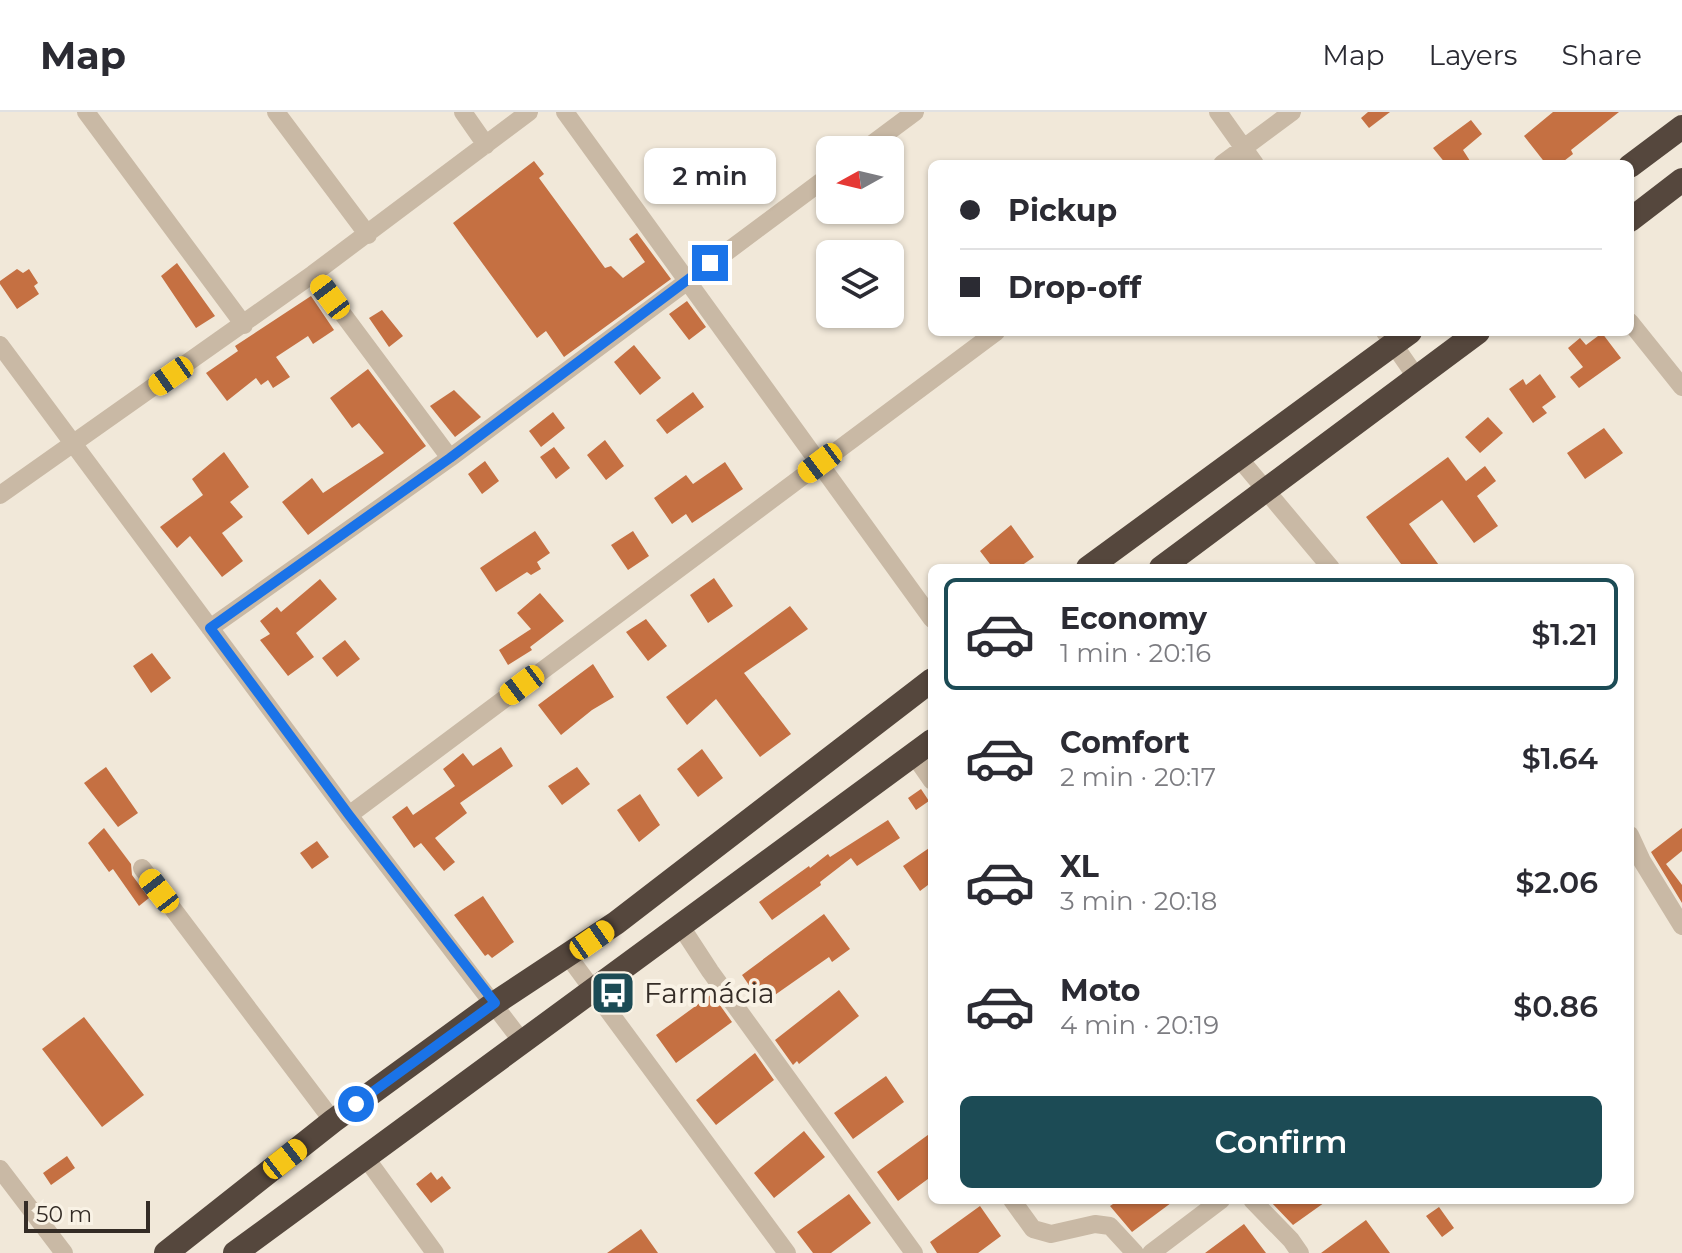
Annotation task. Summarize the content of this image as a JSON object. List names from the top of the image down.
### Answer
{
  "places": {
    "bus stop": ["Farmácia"]
  },
  "scale_bar": "50 m",
  "north": "left",
  "page": {
    "header": "Map",
    "nav": ["Map", "Layers", "Share"],
    "bubble": "2 min",
    "banner": ["Pickup", "Drop-off"],
    "list": [
      {
        "name": "Economy",
        "note": "1 min · 20:16",
        "value": "$1.21"
      },
      {
        "name": "Comfort",
        "note": "2 min · 20:17",
        "value": "$1.64"
      },
      {
        "name": "XL",
        "note": "3 min · 20:18",
        "value": "$2.06"
      },
      {
        "name": "Moto",
        "note": "4 min · 20:19",
        "value": "$0.86"
      }
    ],
    "buttons": "Confirm",
    "scale": "50 m"
  }
}
